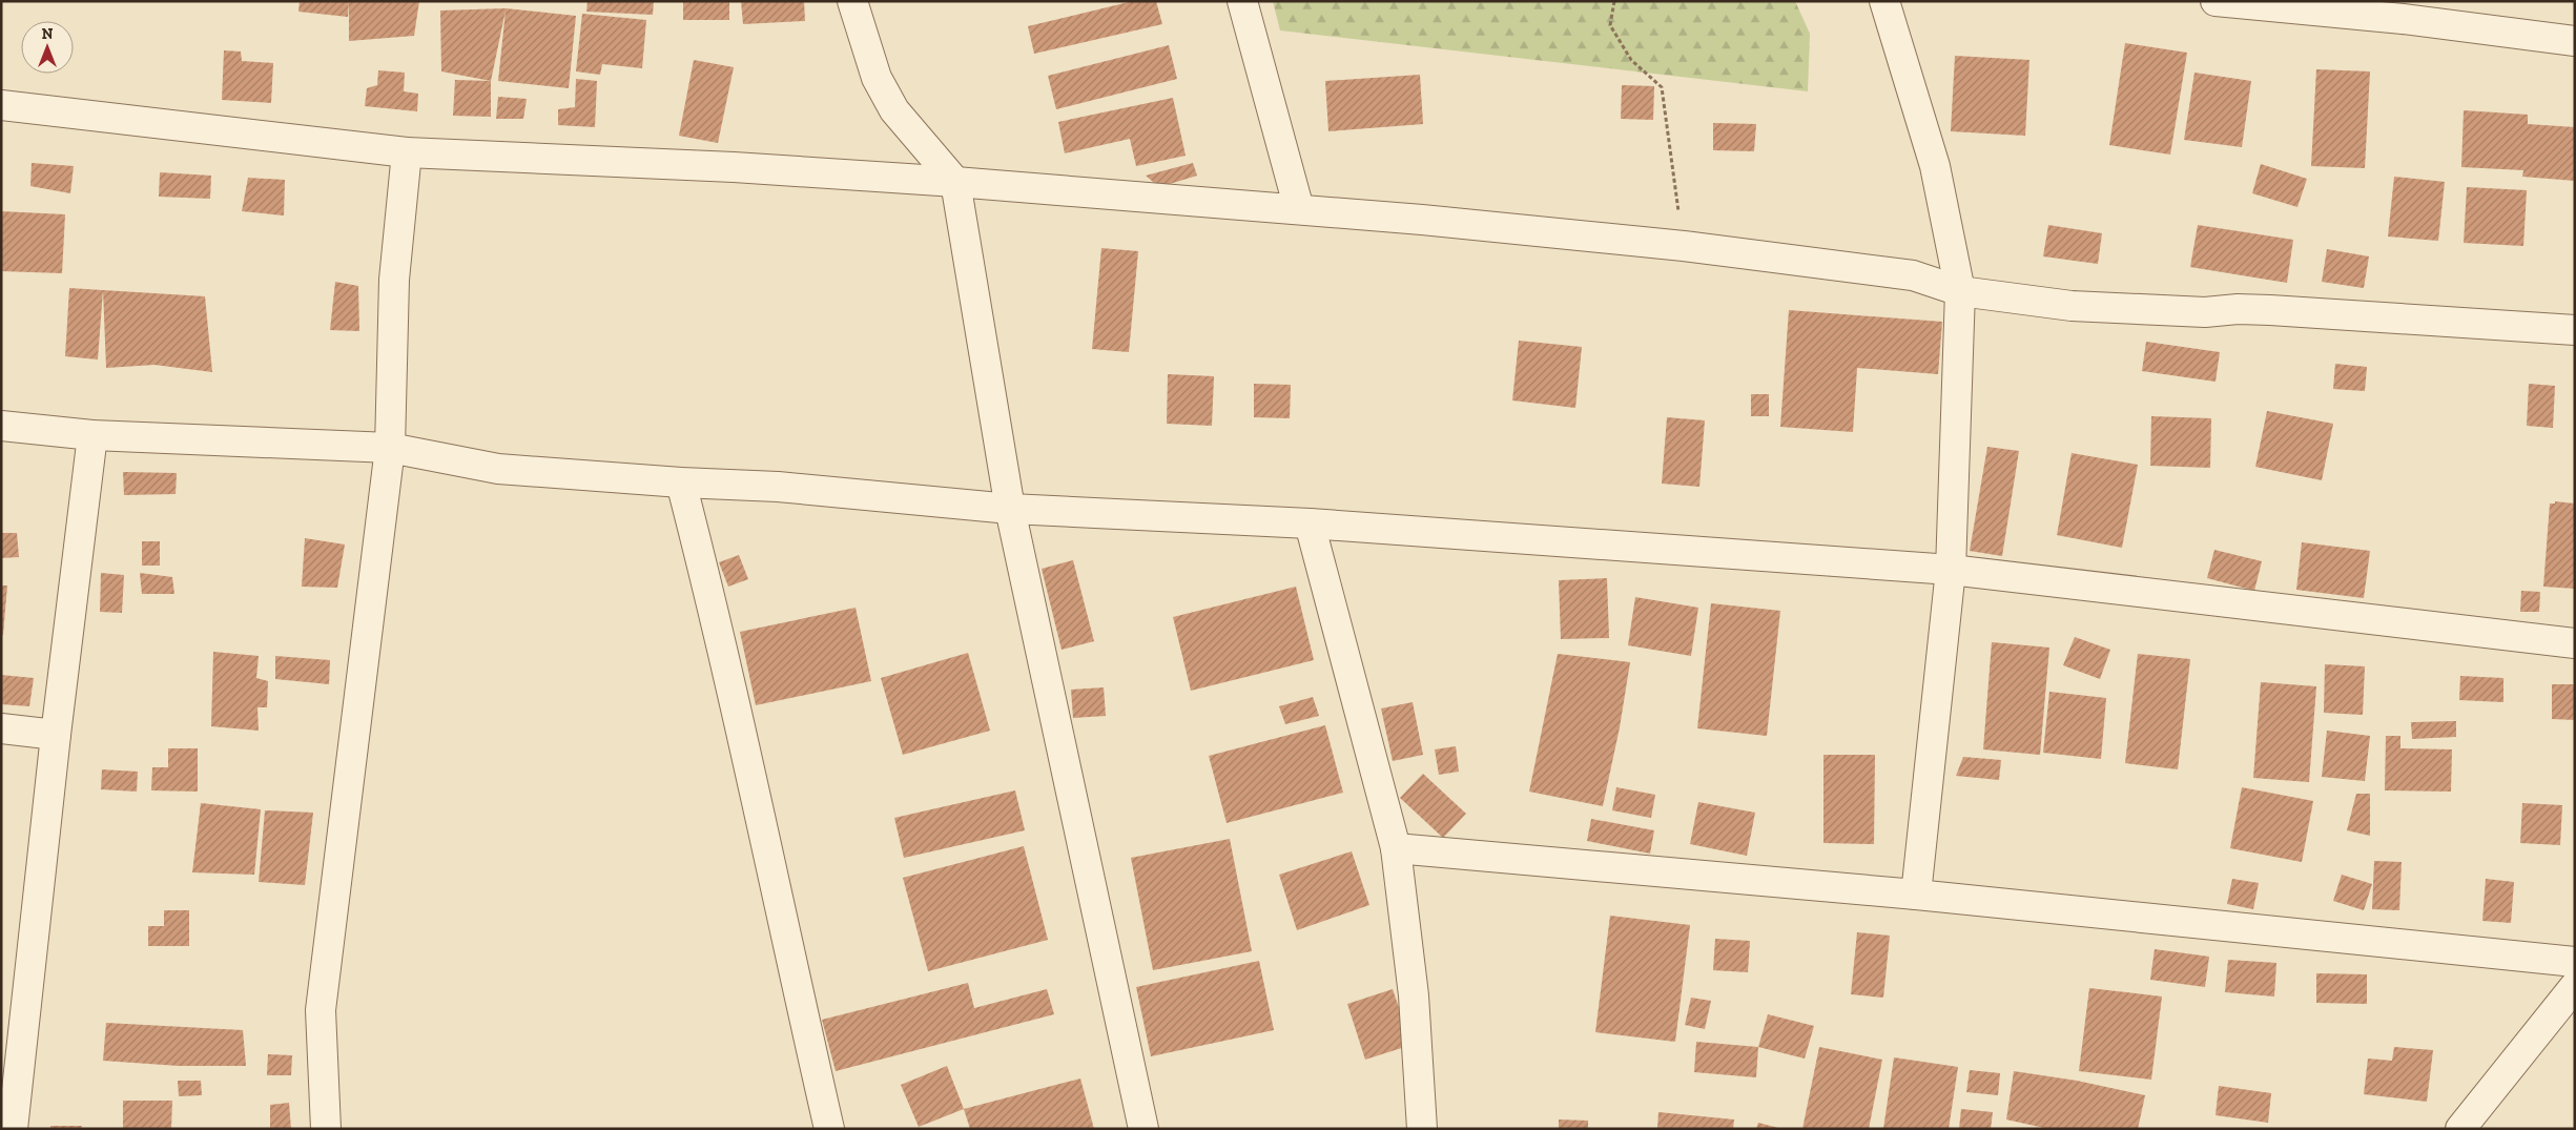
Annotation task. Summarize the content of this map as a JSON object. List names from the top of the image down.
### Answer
{
  "north": "top"
}
